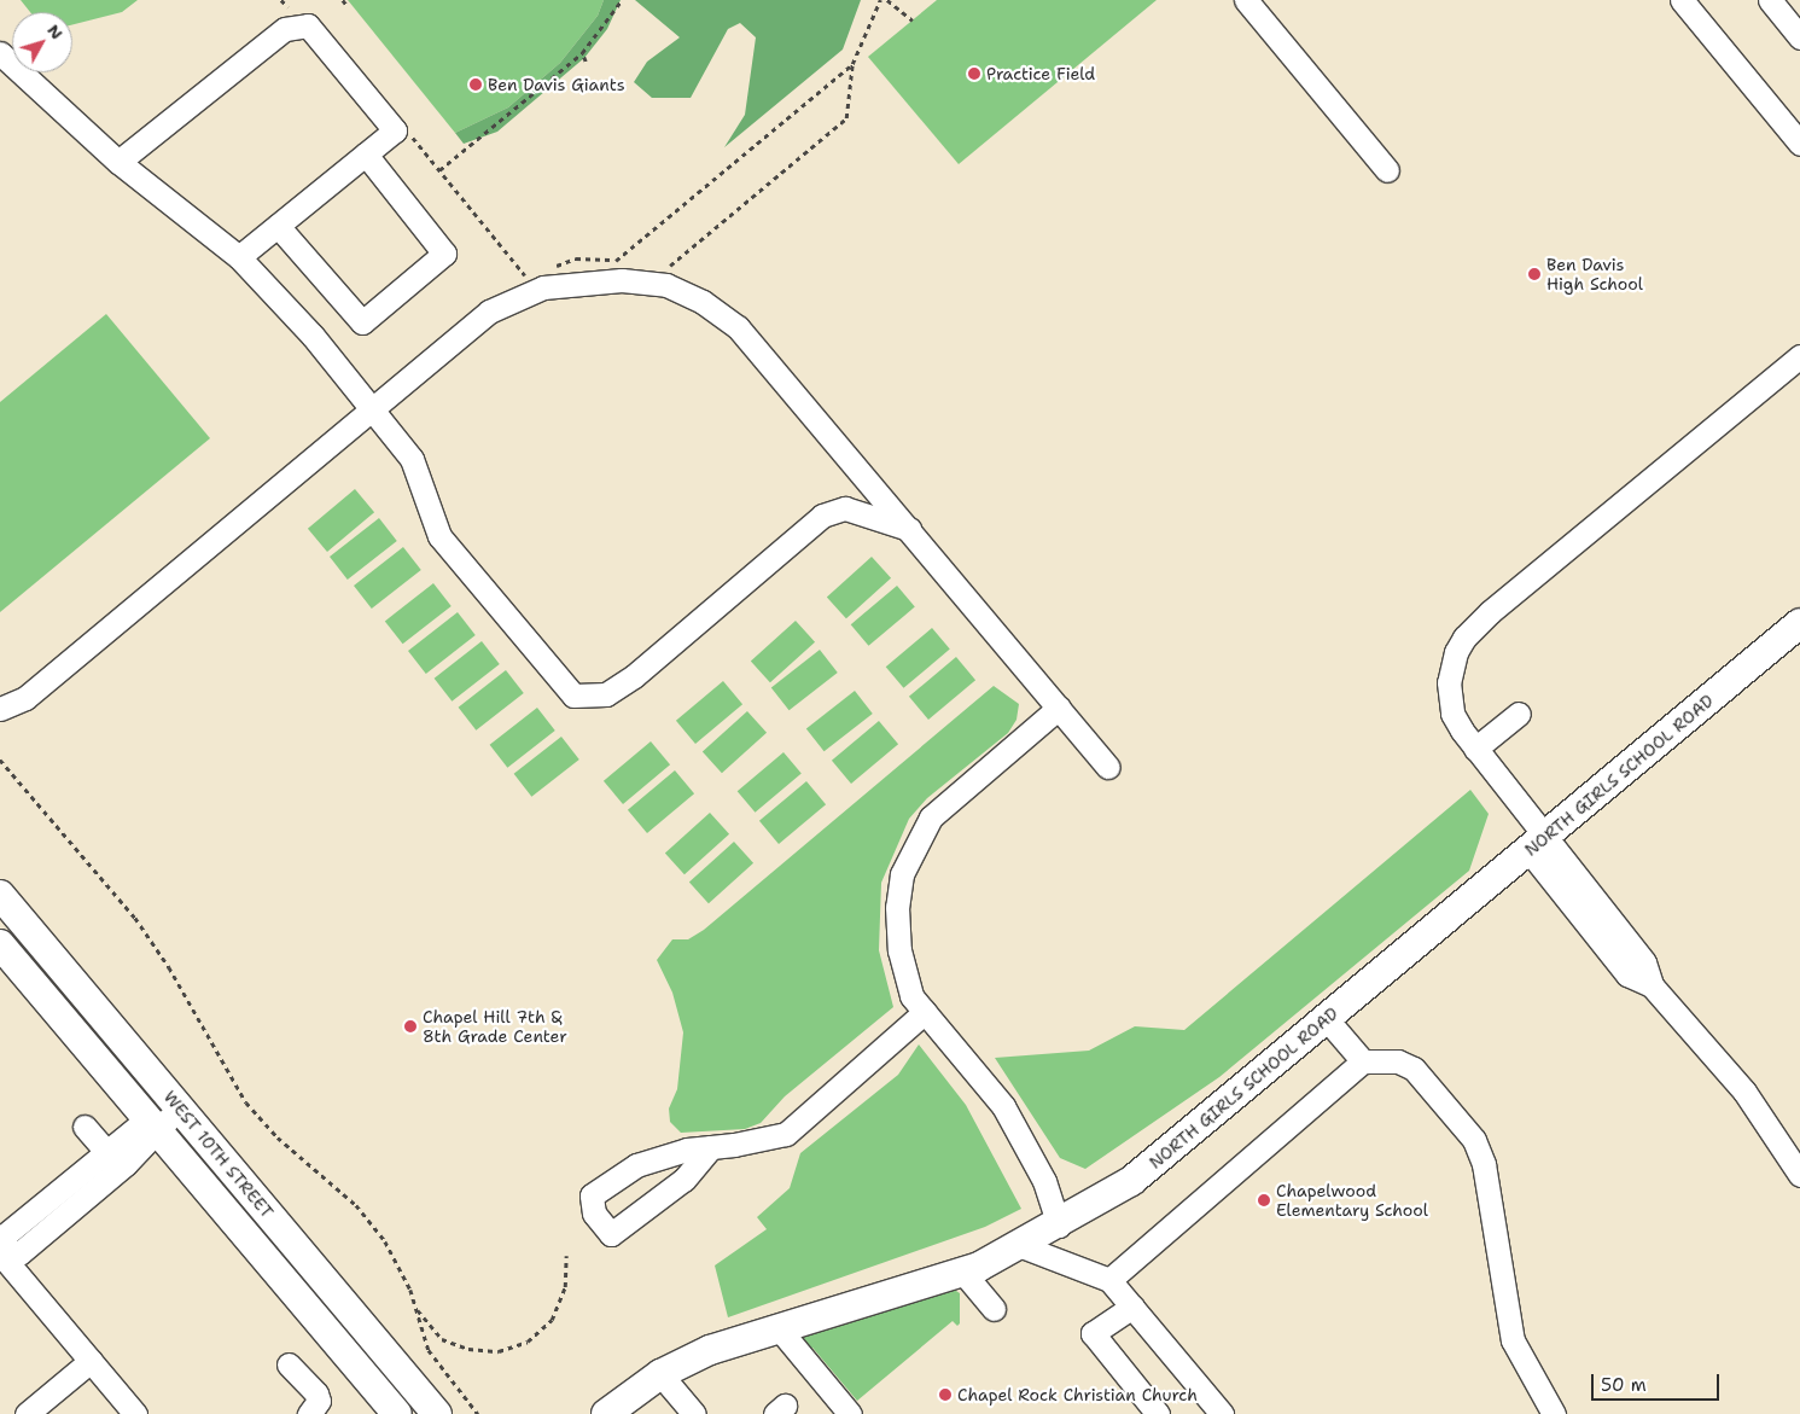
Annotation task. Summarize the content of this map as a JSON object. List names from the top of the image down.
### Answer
{
  "streets": {
    "main road": ["NORTH GIRLS SCHOOL ROAD", "WEST 10TH STREET"]
  },
  "places": [
    "Practice Field",
    "Ben Davis Giants",
    "Ben Davis High School",
    "Chapel Hill 7th & 8th Grade Center",
    "Chapelwood Elementary School",
    "Chapel Rock Christian Church"
  ],
  "scale_bar": "50 m",
  "north": "top right"
}
